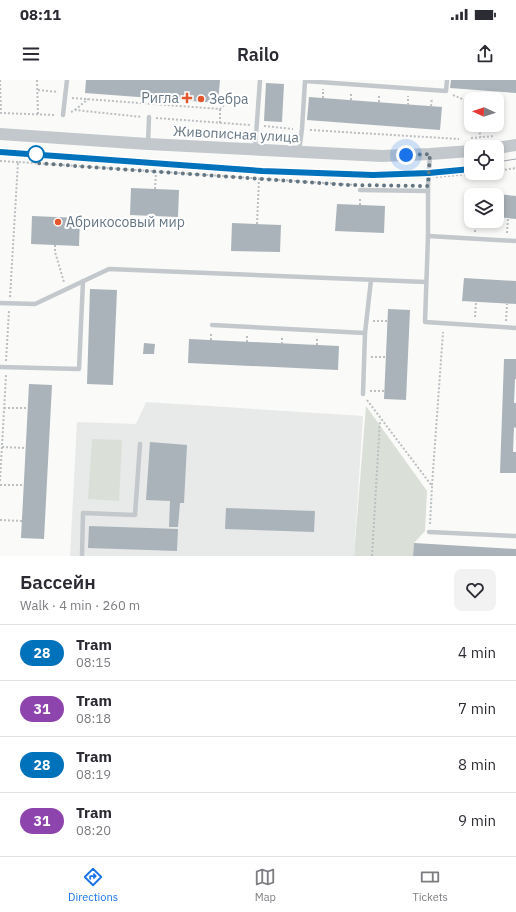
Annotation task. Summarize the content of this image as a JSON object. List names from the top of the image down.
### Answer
{
  "streets": {
    "street": ["Живописная улица"]
  },
  "places": {
    "health": ["Ригла"],
    "other": ["Зебра", "Абрикосовый мир"]
  },
  "lines": ["tram line 28"],
  "north": "left",
  "page": {
    "status": "08:11",
    "header": "Railo",
    "heading": ["Бассейн", "Walk · 4 min · 260 m"],
    "list": [
      {
        "mark": "28",
        "name": "Tram",
        "note": "08:15",
        "value": "4 min"
      },
      {
        "mark": "31",
        "name": "Tram",
        "note": "08:18",
        "value": "7 min"
      },
      {
        "mark": "28",
        "name": "Tram",
        "note": "08:19",
        "value": "8 min"
      },
      {
        "mark": "31",
        "name": "Tram",
        "note": "08:20",
        "value": "9 min"
      }
    ],
    "tabs": ["Directions", "Map", "Tickets"]
  }
}
